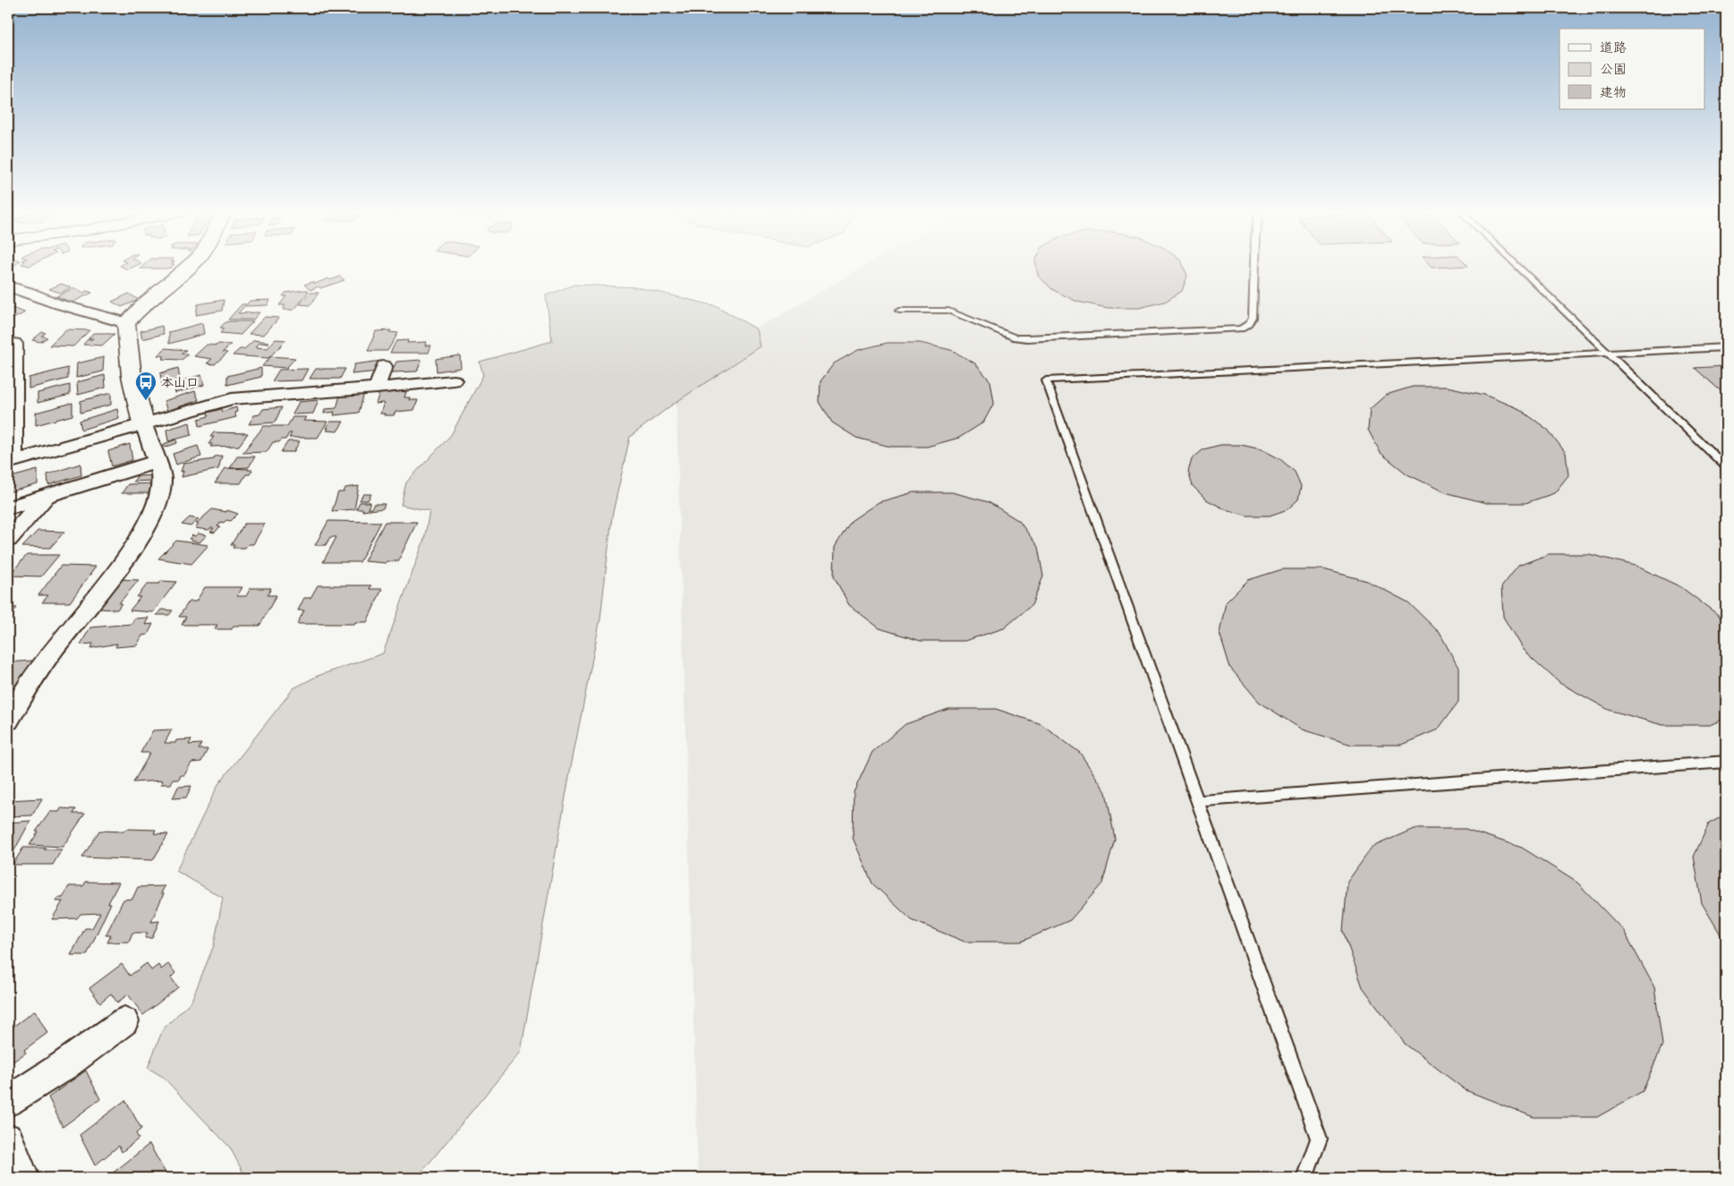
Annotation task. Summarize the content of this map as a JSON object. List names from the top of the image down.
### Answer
{
  "places": {
    "bus stop": ["本山口"]
  },
  "legend": ["道路", "公園", "建物"]
}
